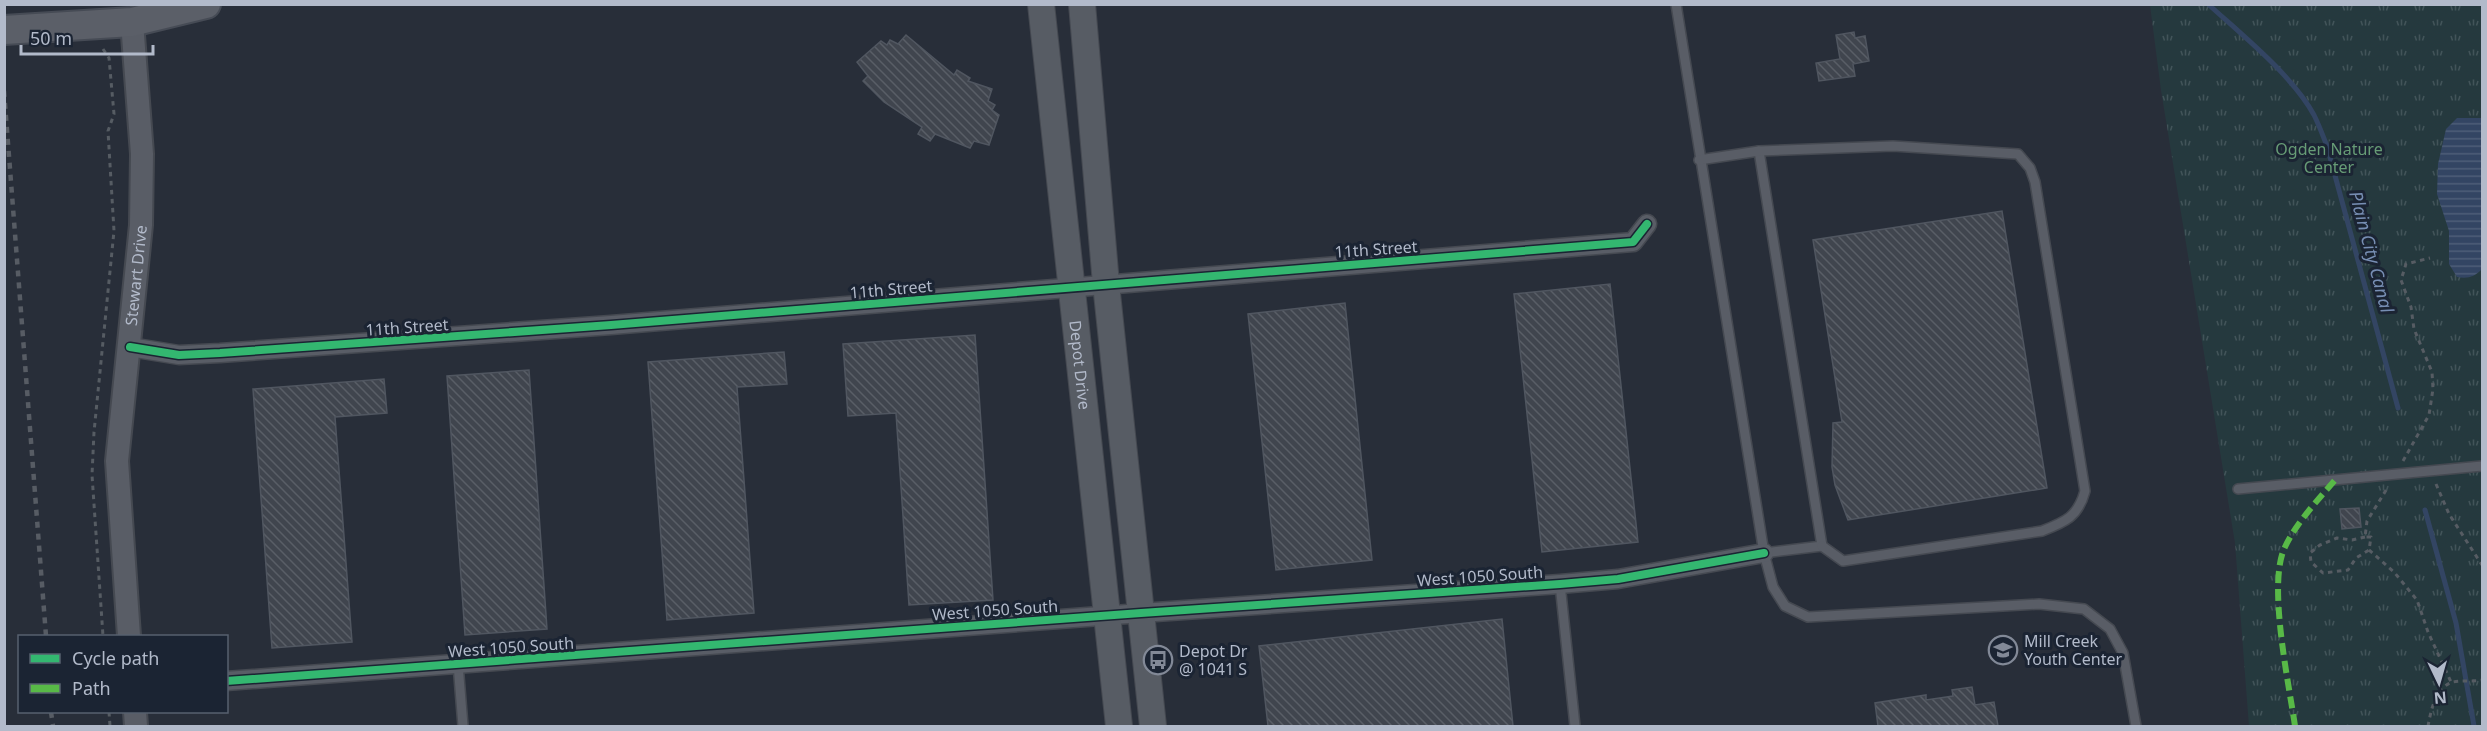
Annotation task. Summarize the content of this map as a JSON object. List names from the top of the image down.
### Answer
{
  "streets": {
    "main road": ["Depot Drive"],
    "street": ["11th Street", "Stewart Drive", "West 1050 South"]
  },
  "crossings": [
    ["11th Street", "Stewart Drive"],
    ["11th Street", "Depot Drive"],
    ["Depot Drive", "West 1050 South"]
  ],
  "water": ["Plain City Canal"],
  "parks": ["Ogden Nature Center"],
  "places": {
    "school or university": ["Mill Creek Youth Center"],
    "bus stop": ["Depot Dr @ 1041 S"]
  },
  "legend": ["Cycle path", "Path"],
  "scale_bar": "50 m",
  "north": "bottom"
}
